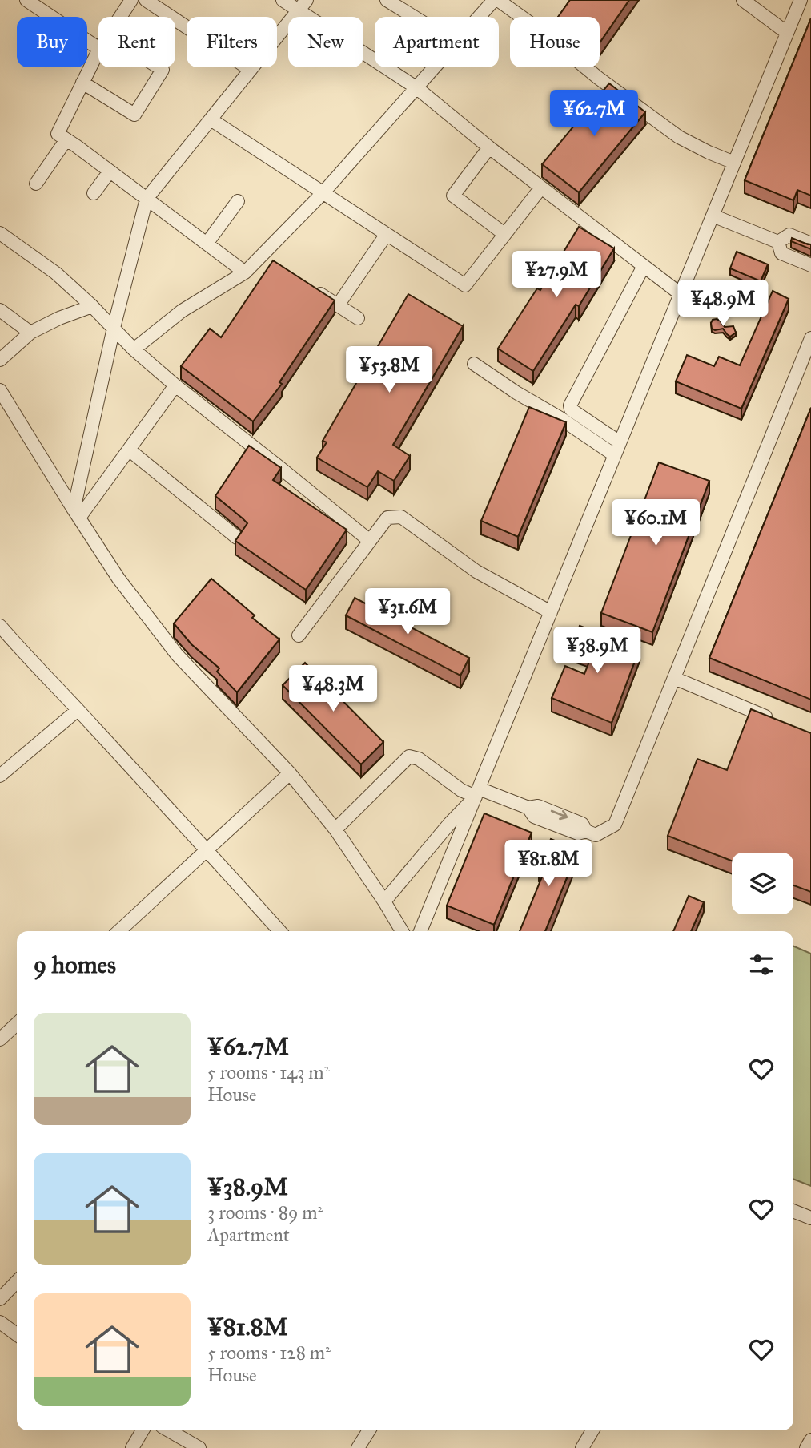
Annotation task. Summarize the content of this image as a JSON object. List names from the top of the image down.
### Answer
{
  "page": {
    "chip": [
      "Buy",
      "Rent",
      "Filters",
      "New",
      "Apartment",
      "House"
    ],
    "price": [
      "¥62.7M",
      "¥27.9M",
      "¥48.9M",
      "¥53.8M",
      "¥60.1M",
      "¥31.6M",
      "¥38.9M",
      "¥48.3M",
      "¥81.8M"
    ],
    "heading": "9 homes",
    "list": [
      {
        "name": "¥62.7M",
        "note": "5 rooms · 143 m² · House"
      },
      {
        "name": "¥38.9M",
        "note": "3 rooms · 89 m² · Apartment"
      },
      {
        "name": "¥81.8M",
        "note": "5 rooms · 128 m² · House"
      }
    ]
  }
}
